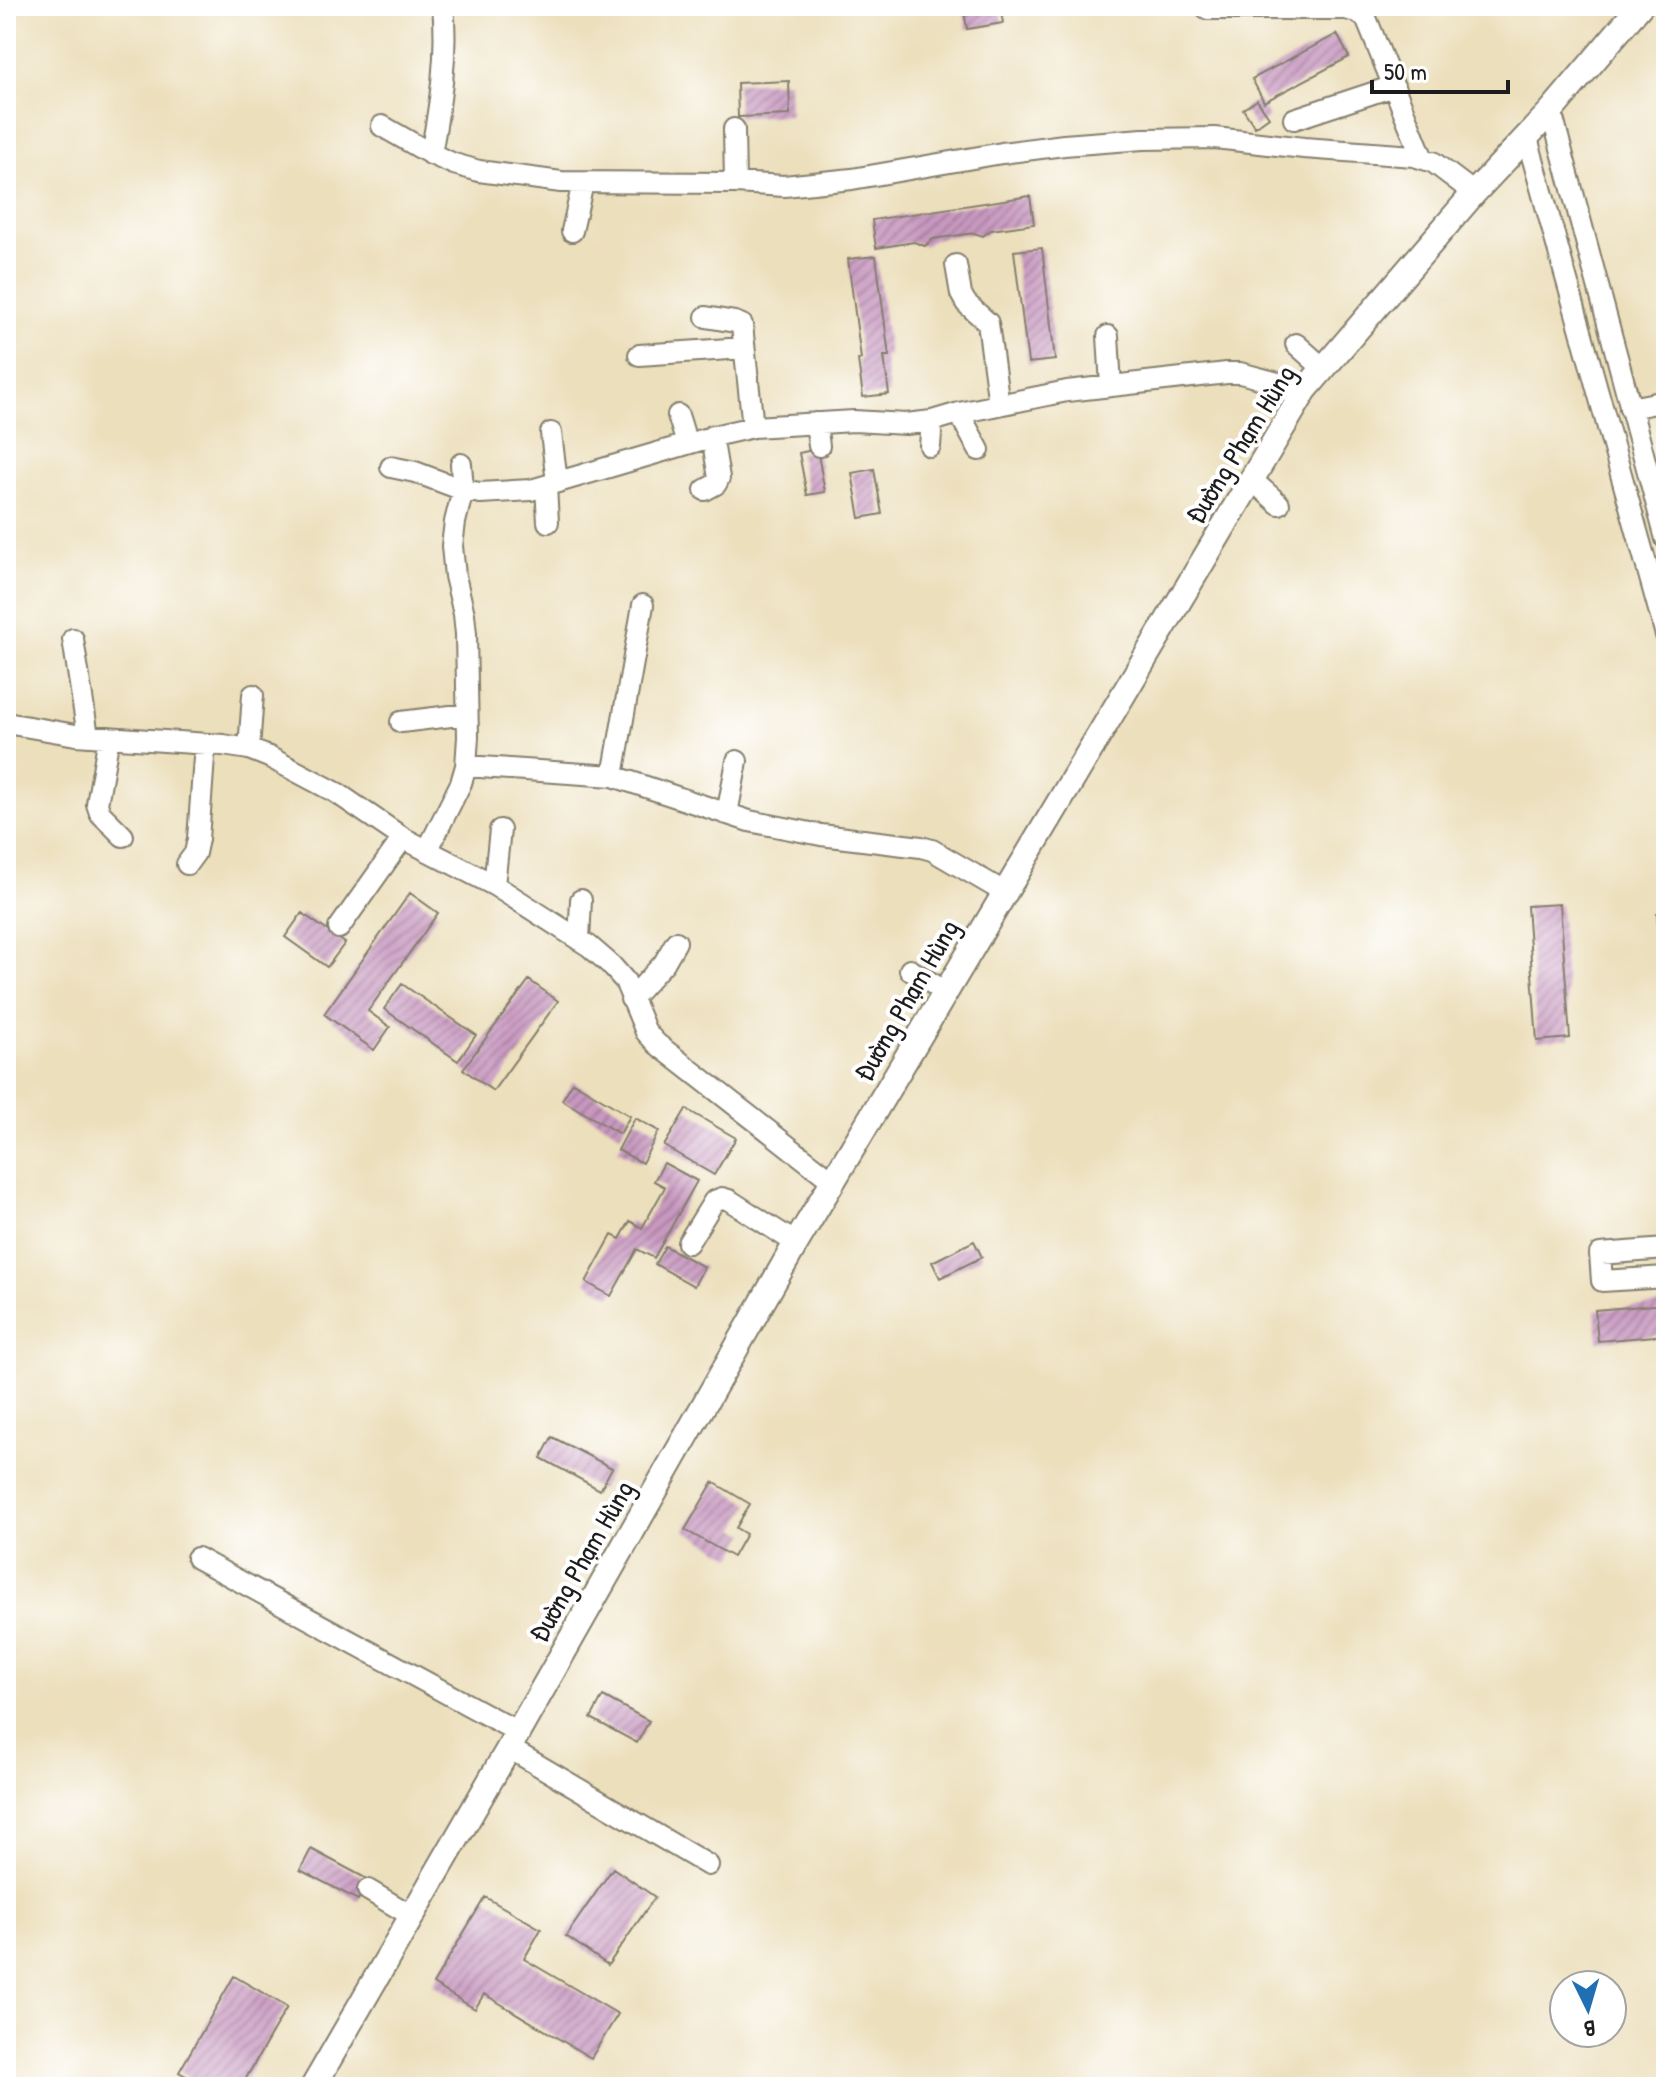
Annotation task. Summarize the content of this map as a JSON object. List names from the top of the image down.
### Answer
{
  "streets": {
    "main road": ["Đường Phạm Hùng"]
  },
  "scale_bar": "50 m",
  "north": "bottom"
}
